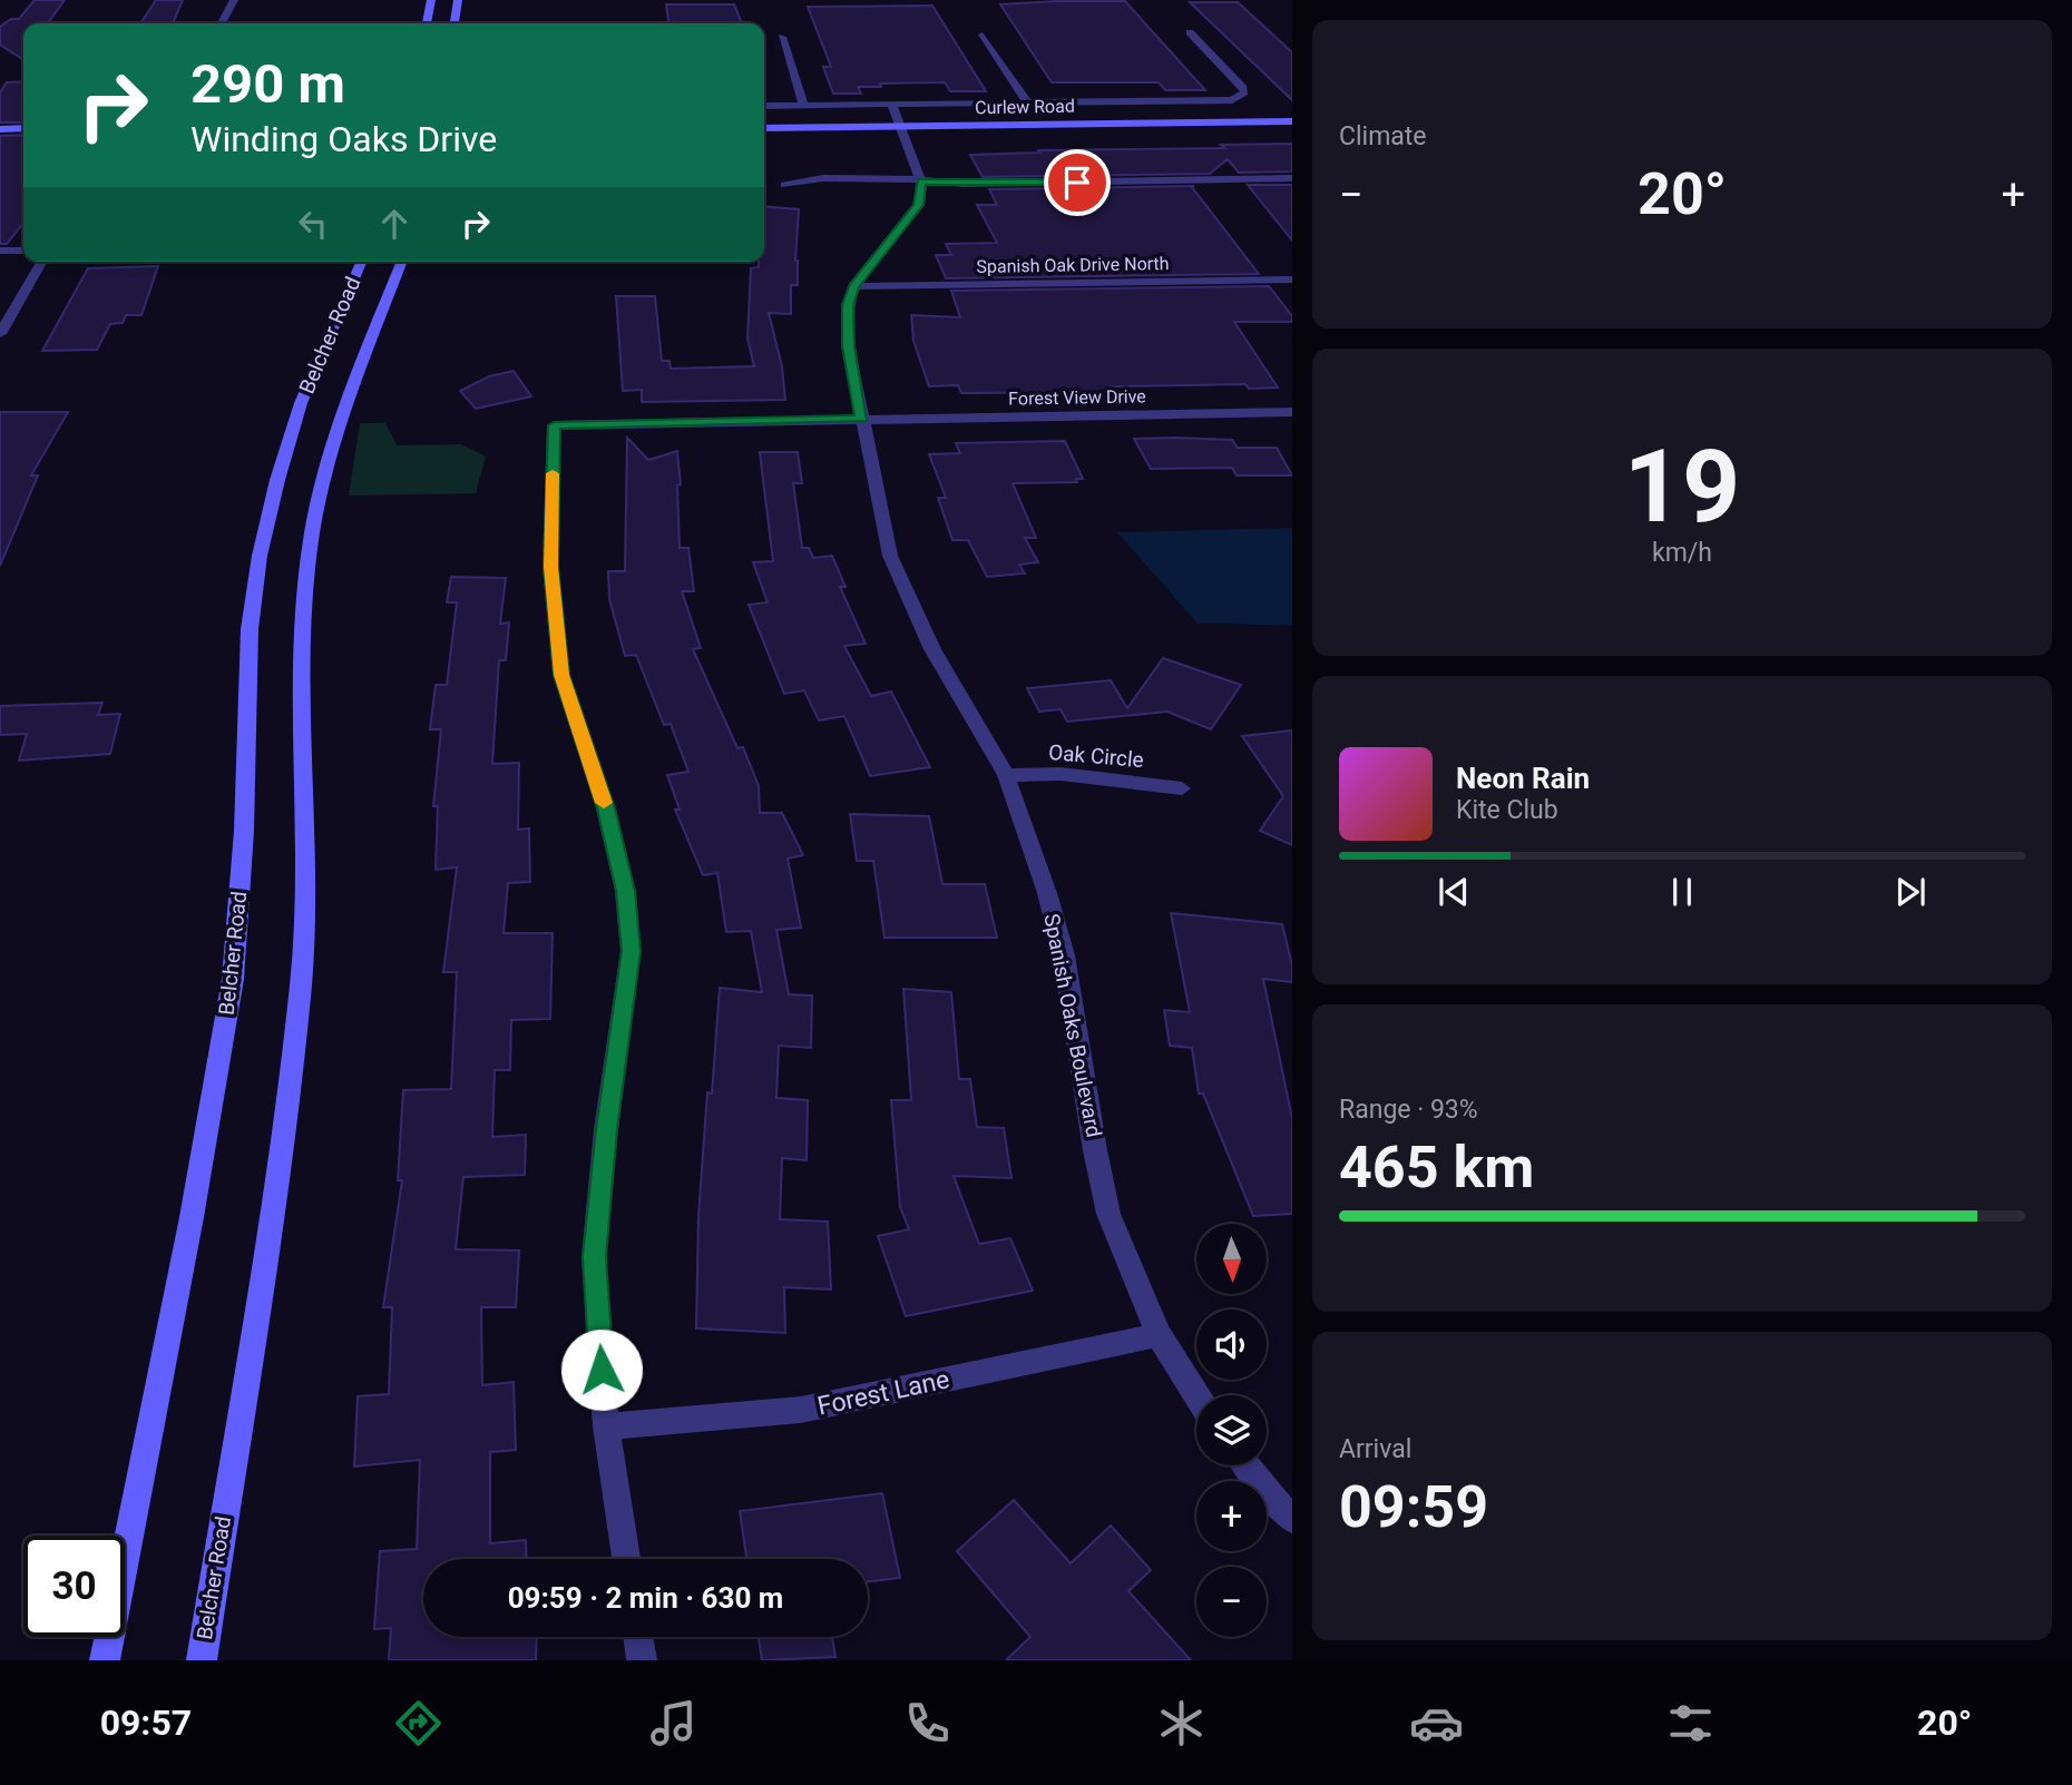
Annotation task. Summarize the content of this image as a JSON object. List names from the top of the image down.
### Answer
{
  "streets": {
    "main road": ["Curlew Road", "Belcher Road"],
    "street": [
      "Spanish Oak Drive North",
      "Forest View Drive",
      "Oak Circle",
      "Spanish Oaks Boulevard",
      "Forest Lane"
    ]
  },
  "crossings": [
    ["Spanish Oak Drive North", "Spanish Oaks Boulevard"],
    ["Forest View Drive", "Spanish Oaks Boulevard"],
    ["Forest View Drive", "Forest Lane"],
    ["Oak Circle", "Spanish Oaks Boulevard"],
    ["Spanish Oaks Boulevard", "Forest Lane"]
  ],
  "north": "bottom",
  "page": {
    "tile": [
      "Climate",
      ["19", "km/h"],
      ["Range · 93%", "465 km"],
      ["Arrival", "09:59"]
    ],
    "turn": ["290 m", "Winding Oaks Drive"],
    "heat": ["−", "20°", "+"],
    "song": ["Neon Rain", "Kite Club"],
    "map_buttons": ["+", "−"],
    "limit": "30",
    "trip": "09:59 · 2 min · 630 m",
    "tabs": ["09:57", "20°"]
  }
}
